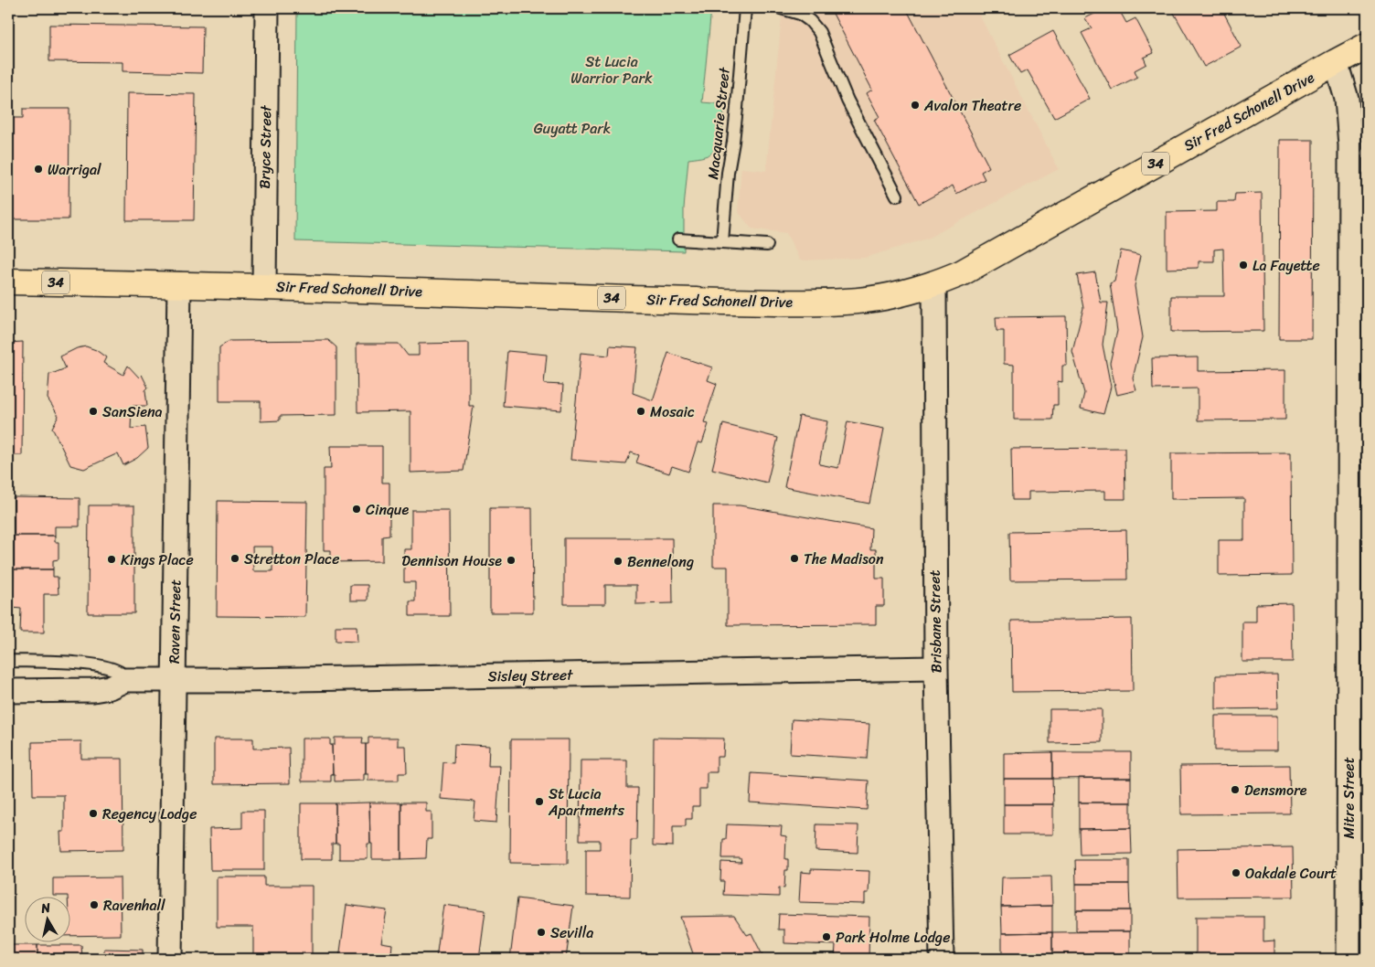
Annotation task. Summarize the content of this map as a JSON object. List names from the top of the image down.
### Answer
{
  "streets": {
    "main road": ["Sir Fred Schonell Drive", "34"],
    "street": [
      "Bryce Street",
      "Raven Street",
      "Brisbane Street",
      "Sisley Street",
      "Mitre Street"
    ],
    "lane": ["Macquarie Street"]
  },
  "crossings": [
    ["Sir Fred Schonell Drive", "Bryce Street"],
    ["Sir Fred Schonell Drive", "Raven Street"],
    ["Sir Fred Schonell Drive", "Brisbane Street"],
    ["Sir Fred Schonell Drive", "Mitre Street"],
    ["Raven Street", "Sisley Street"],
    ["Brisbane Street", "Sisley Street"]
  ],
  "parks": ["St Lucia Warrior Park", "Guyatt Park"],
  "places": [
    "Avalon Theatre",
    "Warrigal",
    "La Fayette",
    "SanSiena",
    "Mosaic",
    "Cinque",
    "Stretton Place",
    "The Madison",
    "Kings Place",
    "Dennison House",
    "Bennelong",
    "Densmore",
    "St Lucia Apartments",
    "Regency Lodge",
    "Oakdale Court",
    "Ravenhall",
    "Sevilla",
    "Park Holme Lodge"
  ],
  "north": "top"
}
